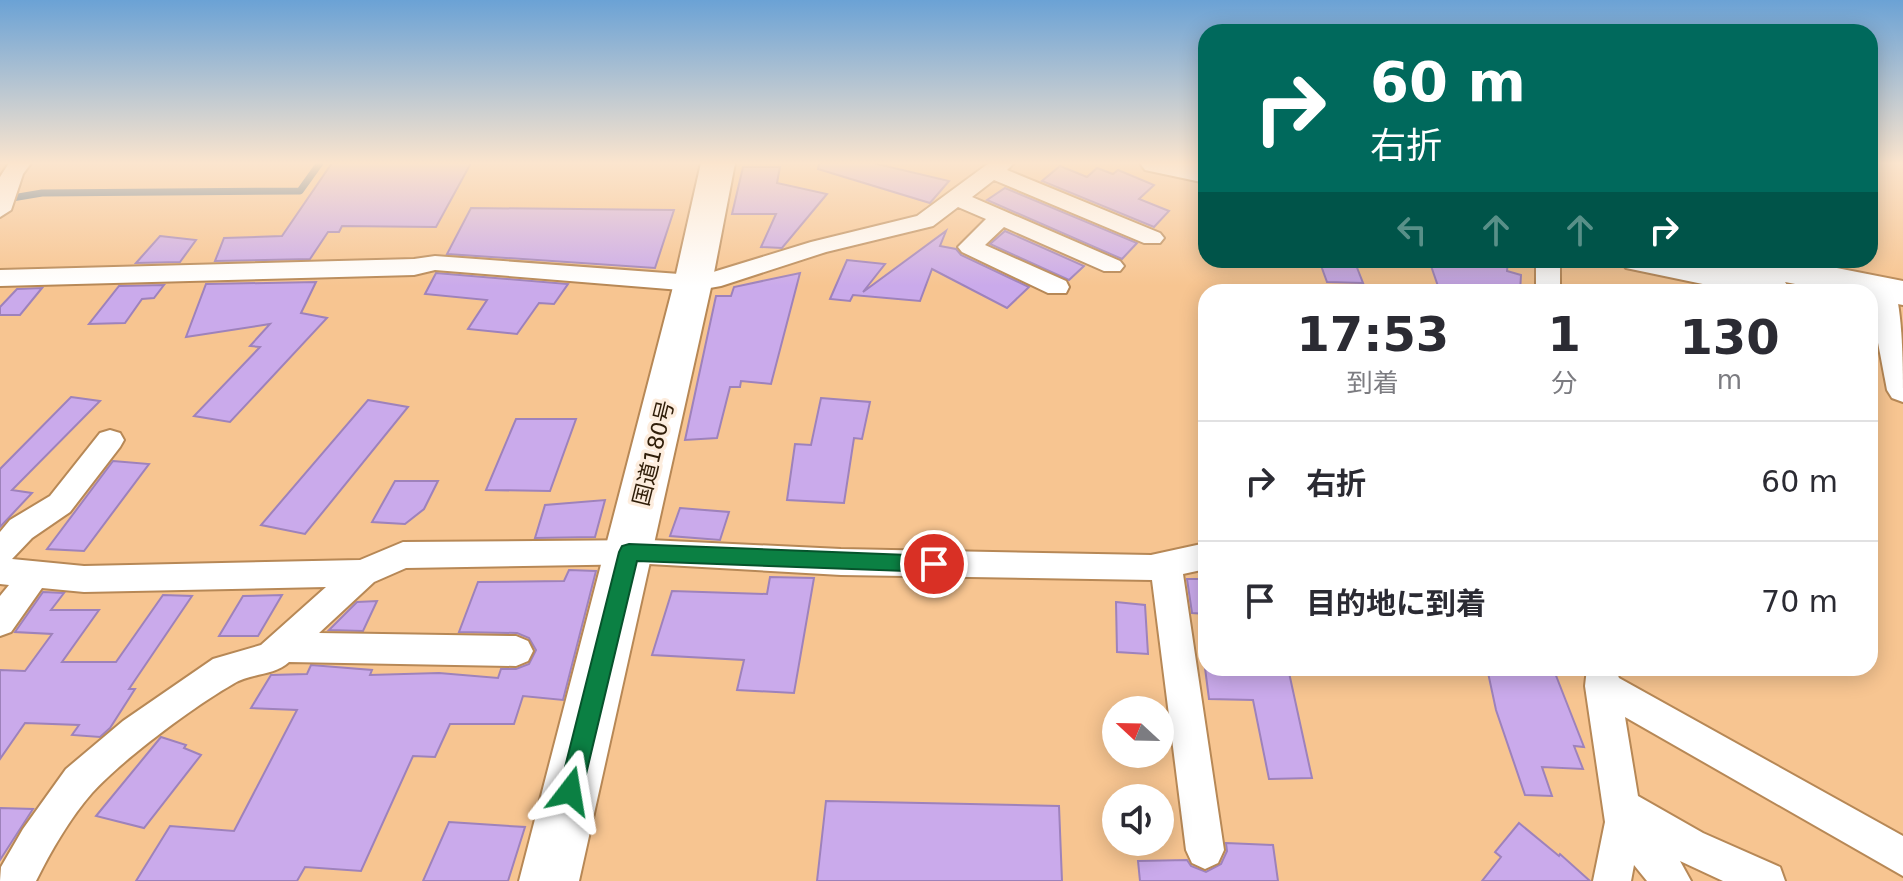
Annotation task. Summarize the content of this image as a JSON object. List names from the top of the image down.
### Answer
{
  "streets": {
    "highway": ["国道180号"]
  },
  "north": "left",
  "page": {
    "turn": ["60 m", "右折"],
    "eta": [
      "17:53",
      "到着",
      "1",
      "分",
      "130",
      "m"
    ],
    "list": [
      {
        "name": "右折",
        "value": "60 m"
      },
      {
        "name": "目的地に到着",
        "value": "70 m"
      }
    ]
  }
}
